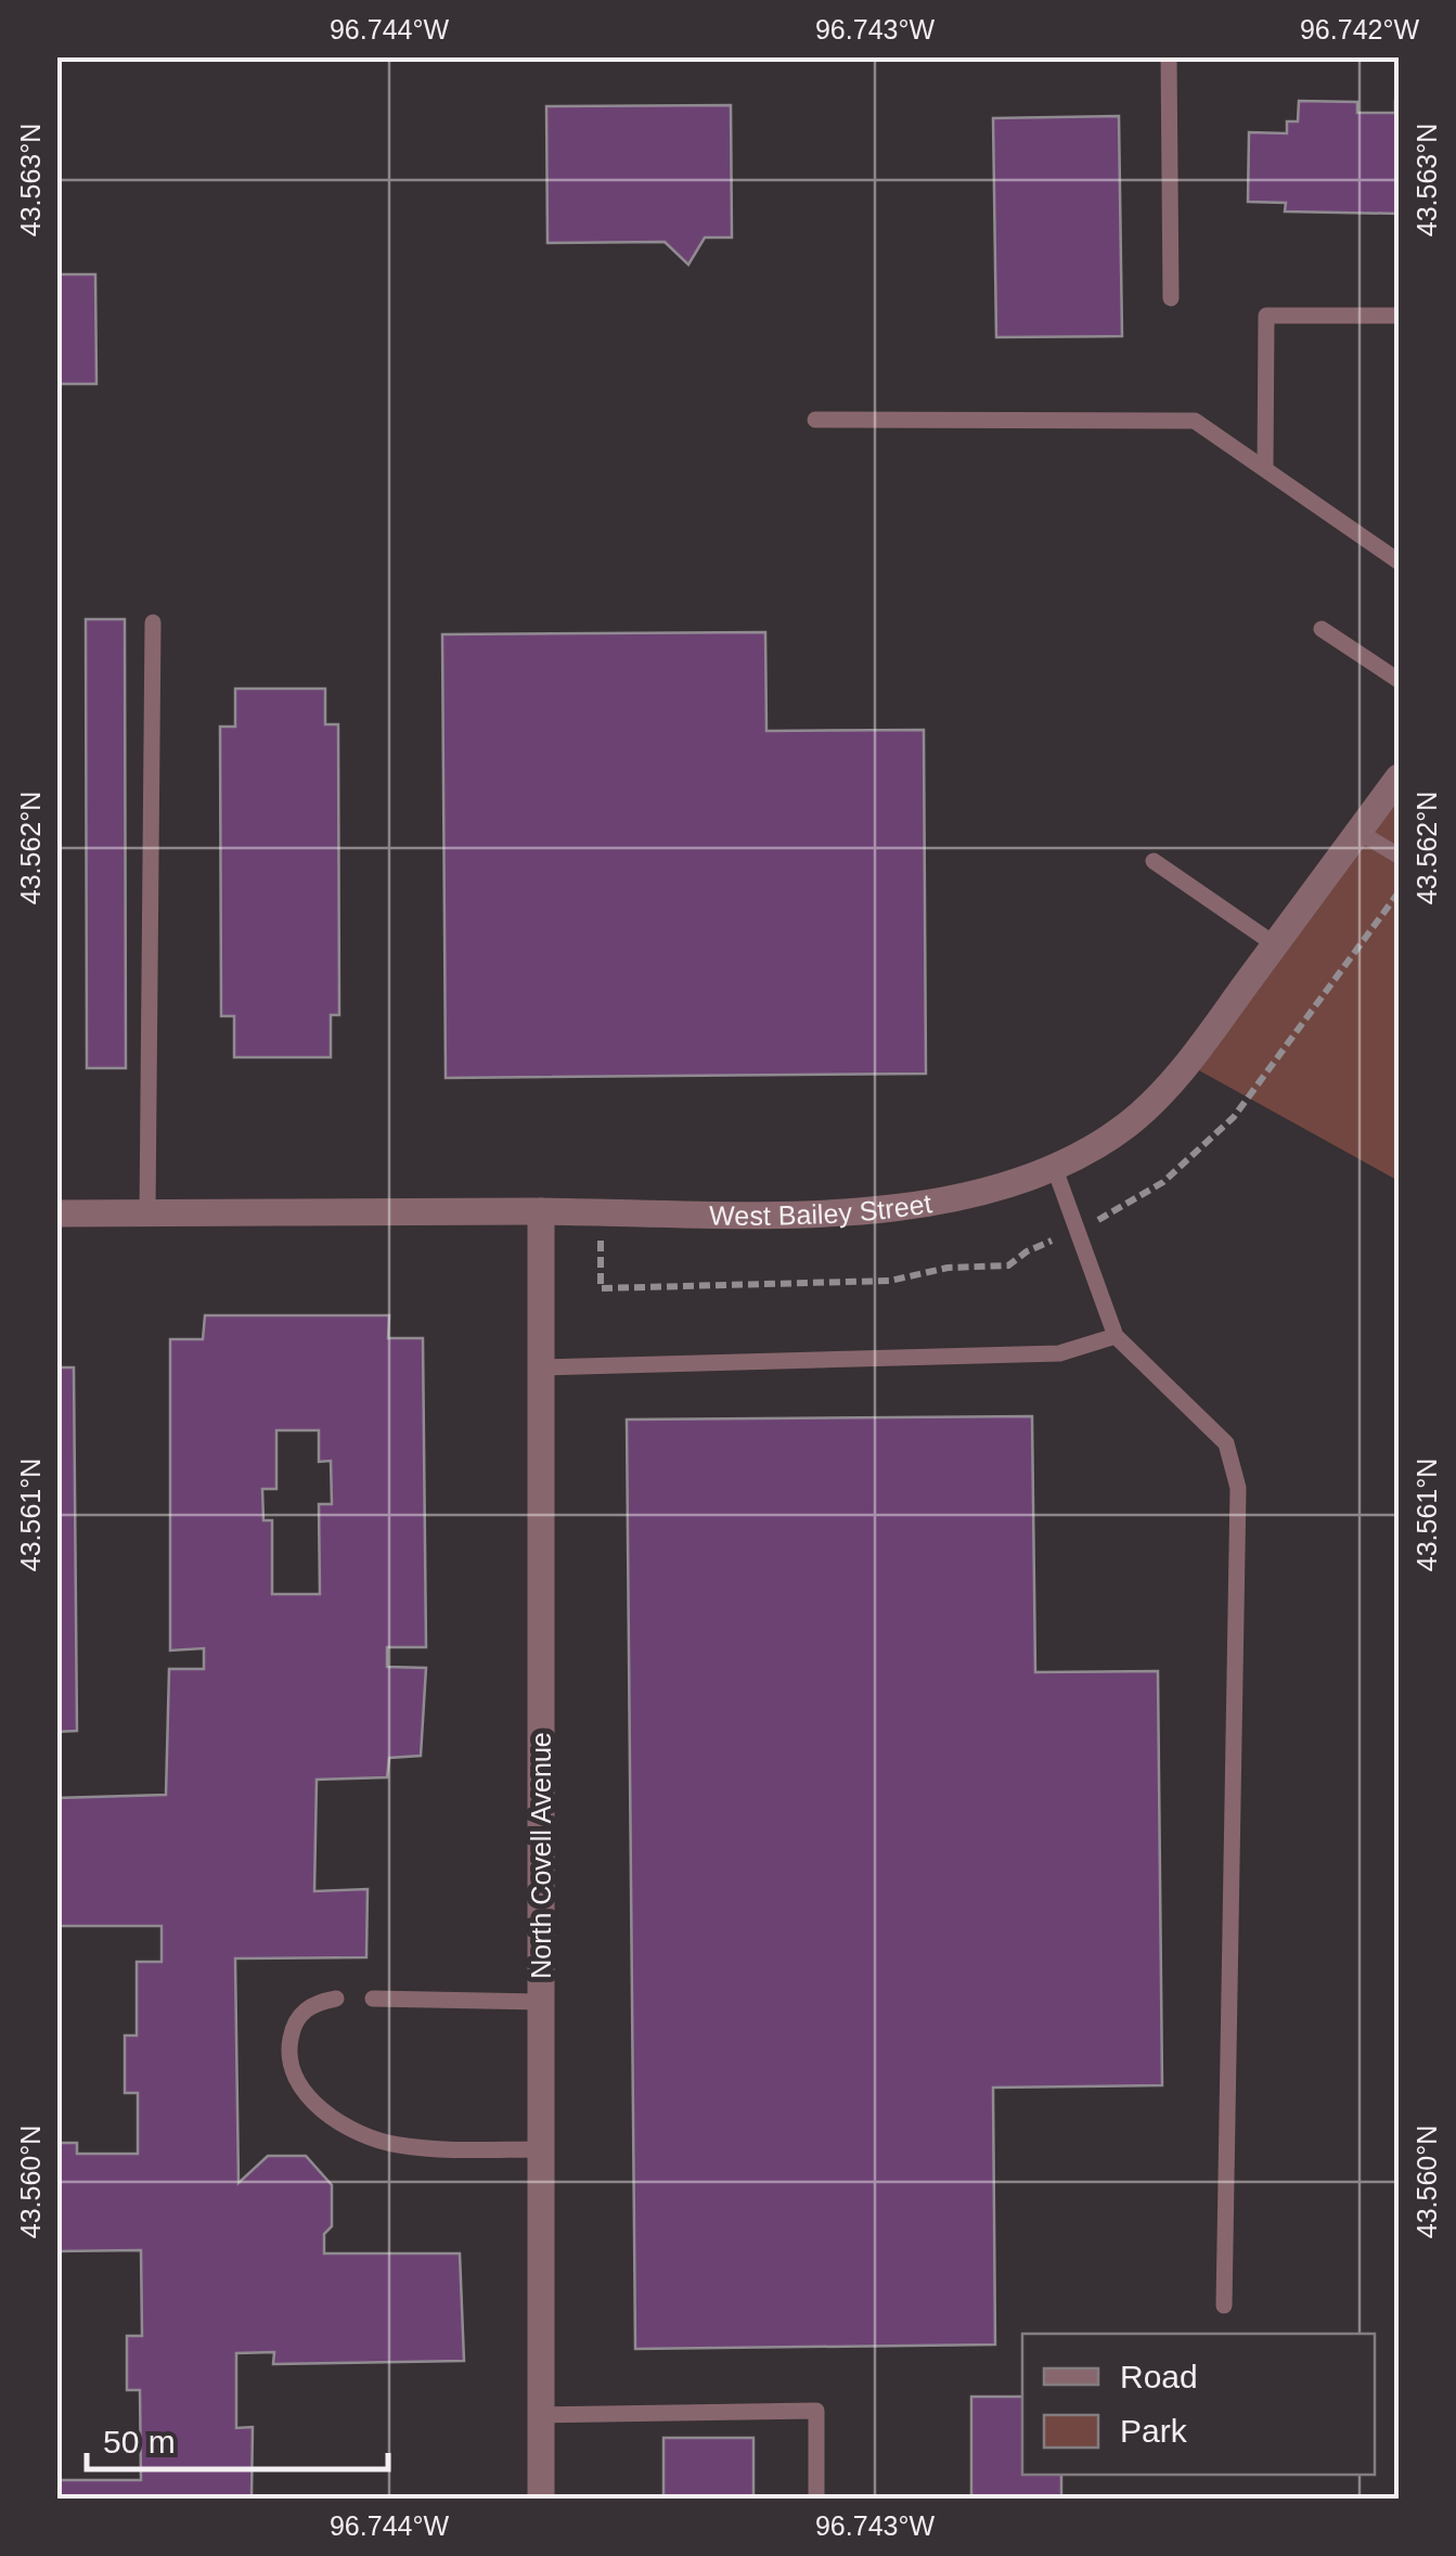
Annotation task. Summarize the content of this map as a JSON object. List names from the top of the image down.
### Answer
{
  "streets": {
    "street": ["West Bailey Street", "North Covell Avenue"]
  },
  "crossings": [
    ["West Bailey Street", "North Covell Avenue"]
  ],
  "legend": ["Road", "Park"],
  "scale_bar": "50 m",
  "coordinates": [
    "96.744°W",
    "96.743°W",
    "96.742°W",
    "43.563°N",
    "43.562°N",
    "43.561°N",
    "43.560°N"
  ]
}
